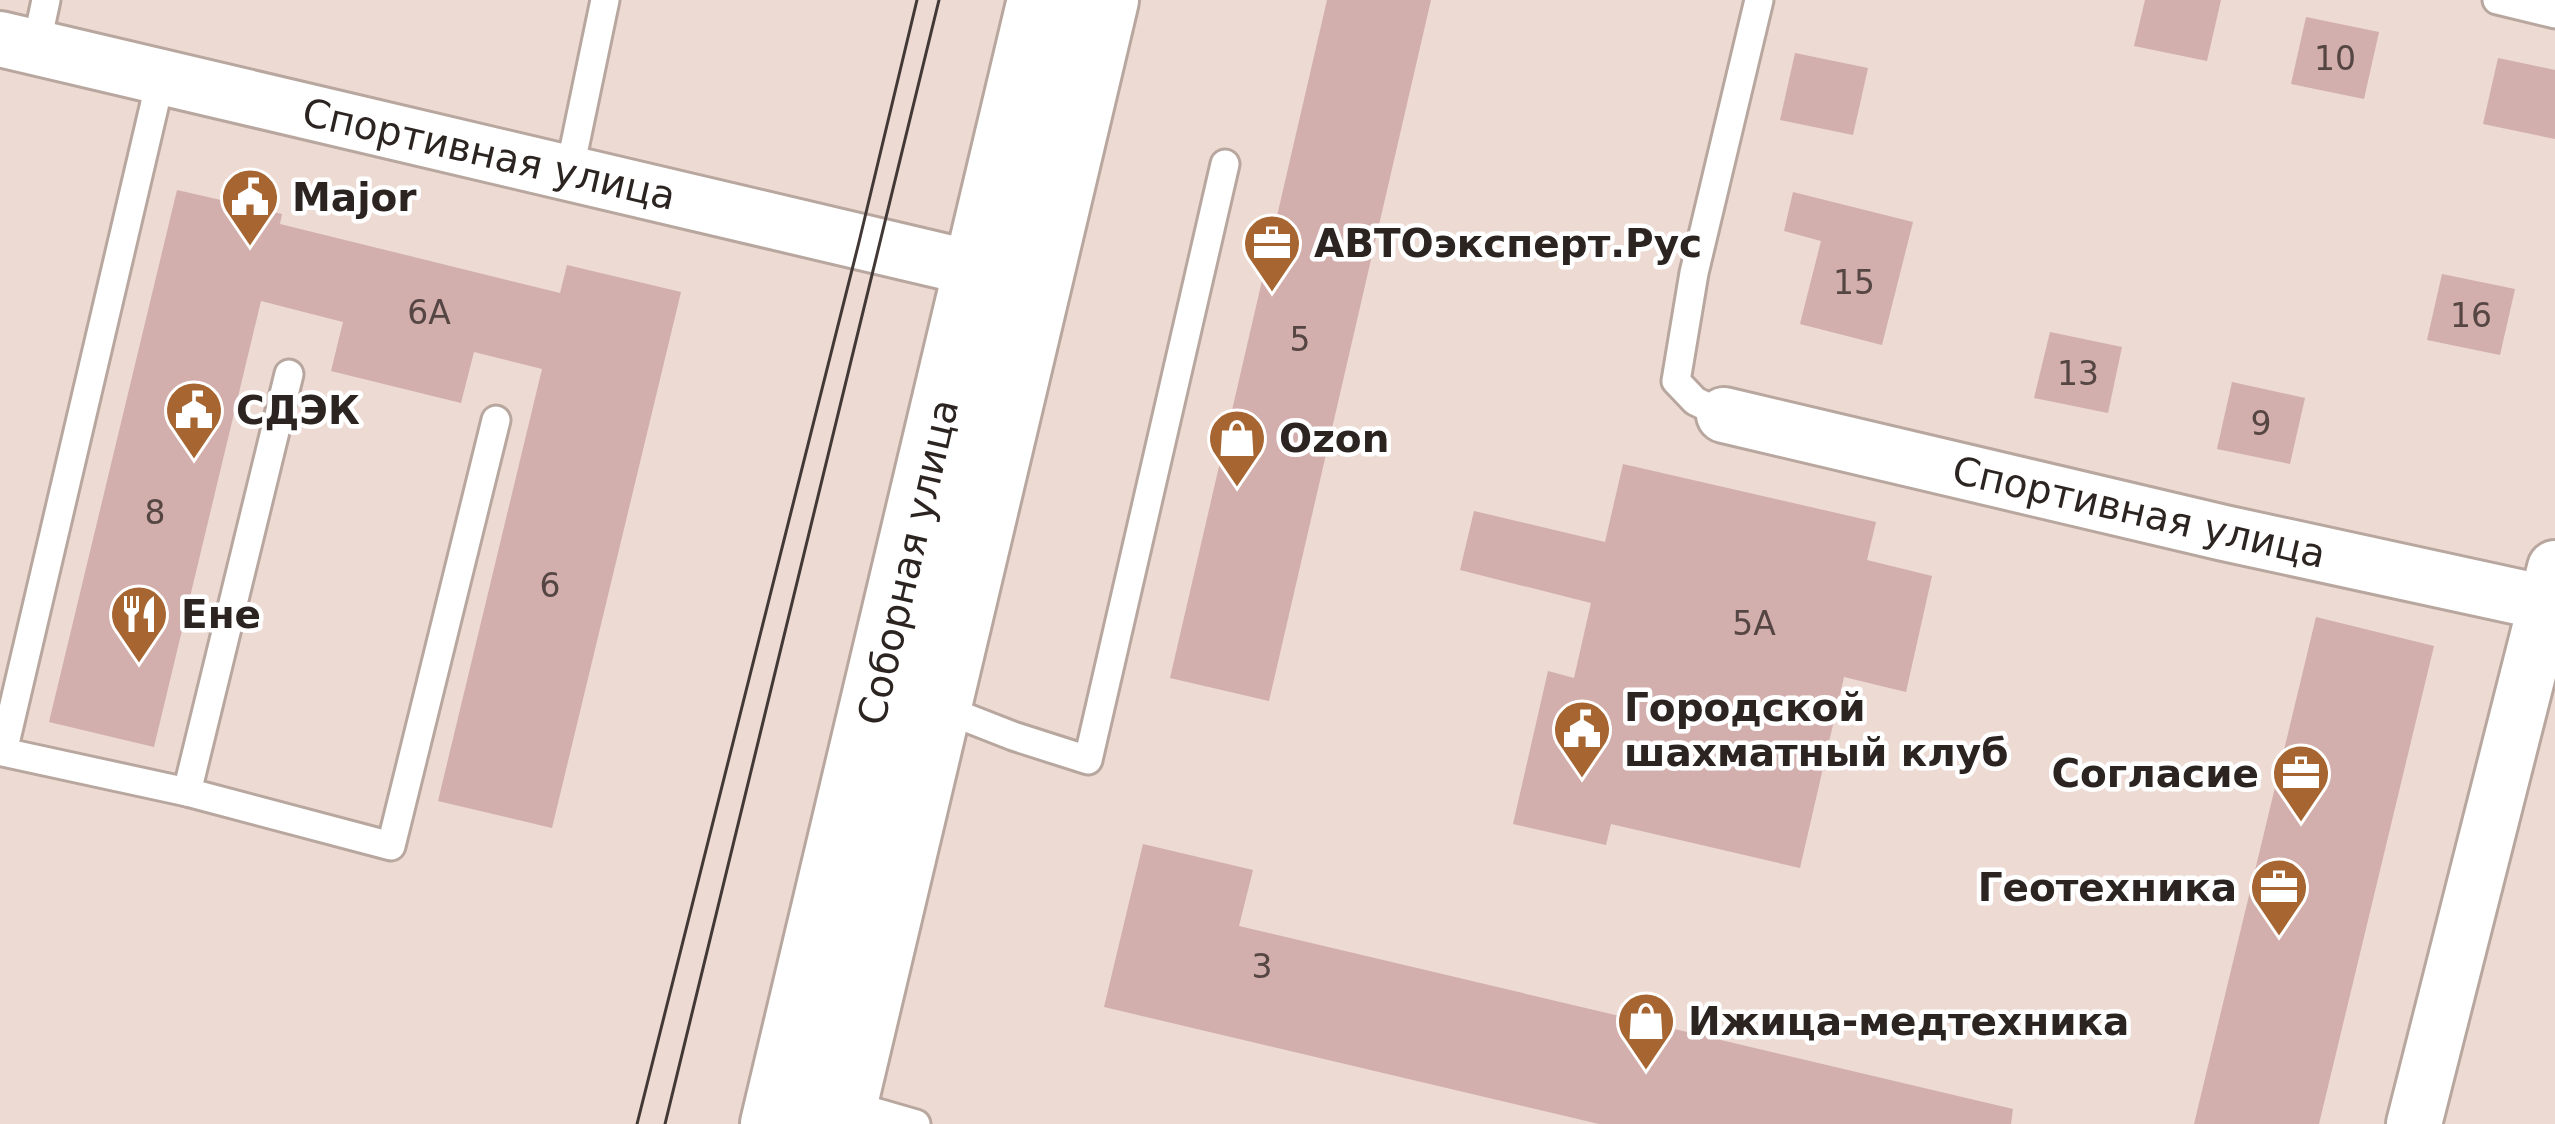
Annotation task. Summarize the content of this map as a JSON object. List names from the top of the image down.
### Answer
{
  "streets": {
    "main road": ["Соборная улица"],
    "street": ["Спортивная улица"]
  },
  "crossings": [
    ["Спортивная улица", "Соборная улица"]
  ],
  "places": {
    "public building": ["Major", "СДЭК", "Городской шахматный клуб"],
    "office": ["АВТОэксперт.Рус", "Согласие", "Геотехника"],
    "shop": ["Ozon", "Ижица-медтехника"],
    "restaurant": ["Ене"]
  },
  "house_numbers": [
    "10",
    "15",
    "6А",
    "16",
    "5",
    "13",
    "9",
    "8",
    "6",
    "5А",
    "3"
  ]
}
